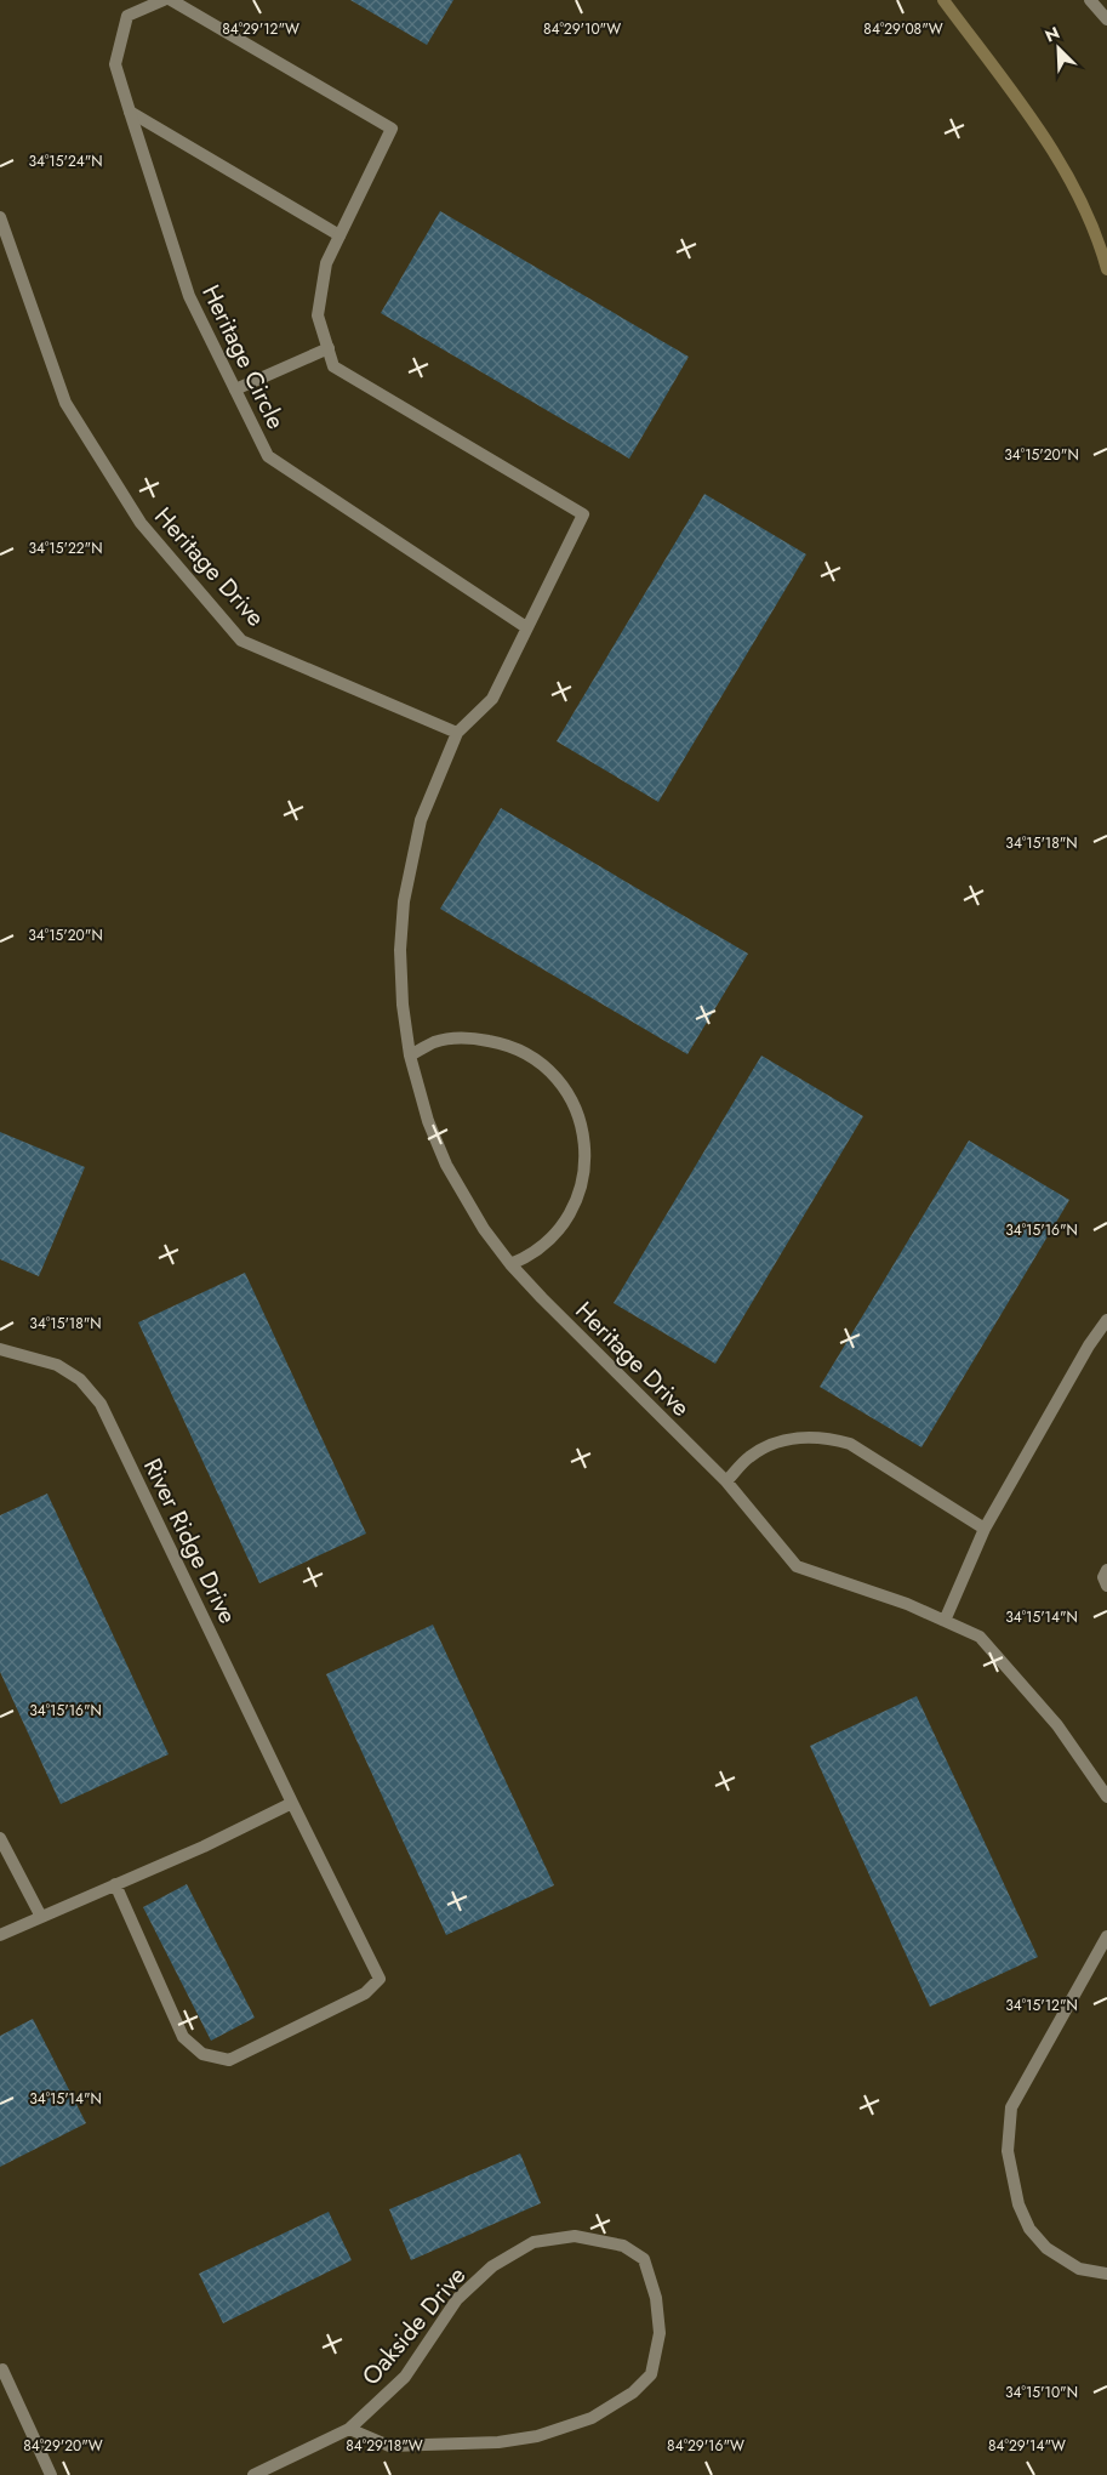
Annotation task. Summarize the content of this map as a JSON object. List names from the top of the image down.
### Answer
{
  "streets": {
    "street": [
      "Heritage Circle",
      "Heritage Drive",
      "River Ridge Drive",
      "Oakside Drive"
    ]
  },
  "crossings": [
    ["Heritage Circle", "Heritage Drive"]
  ],
  "north": "top left",
  "coordinates": [
    "84°29'12\"W",
    "84°29'10\"W",
    "84°29'08\"W",
    "34°15'24\"N",
    "34°15'20\"N",
    "34°15'22\"N",
    "34°15'18\"N",
    "34°15'16\"N",
    "34°15'14\"N",
    "34°15'12\"N",
    "34°15'10\"N",
    "84°29'20\"W",
    "84°29'18\"W",
    "84°29'16\"W",
    "84°29'14\"W"
  ]
}
